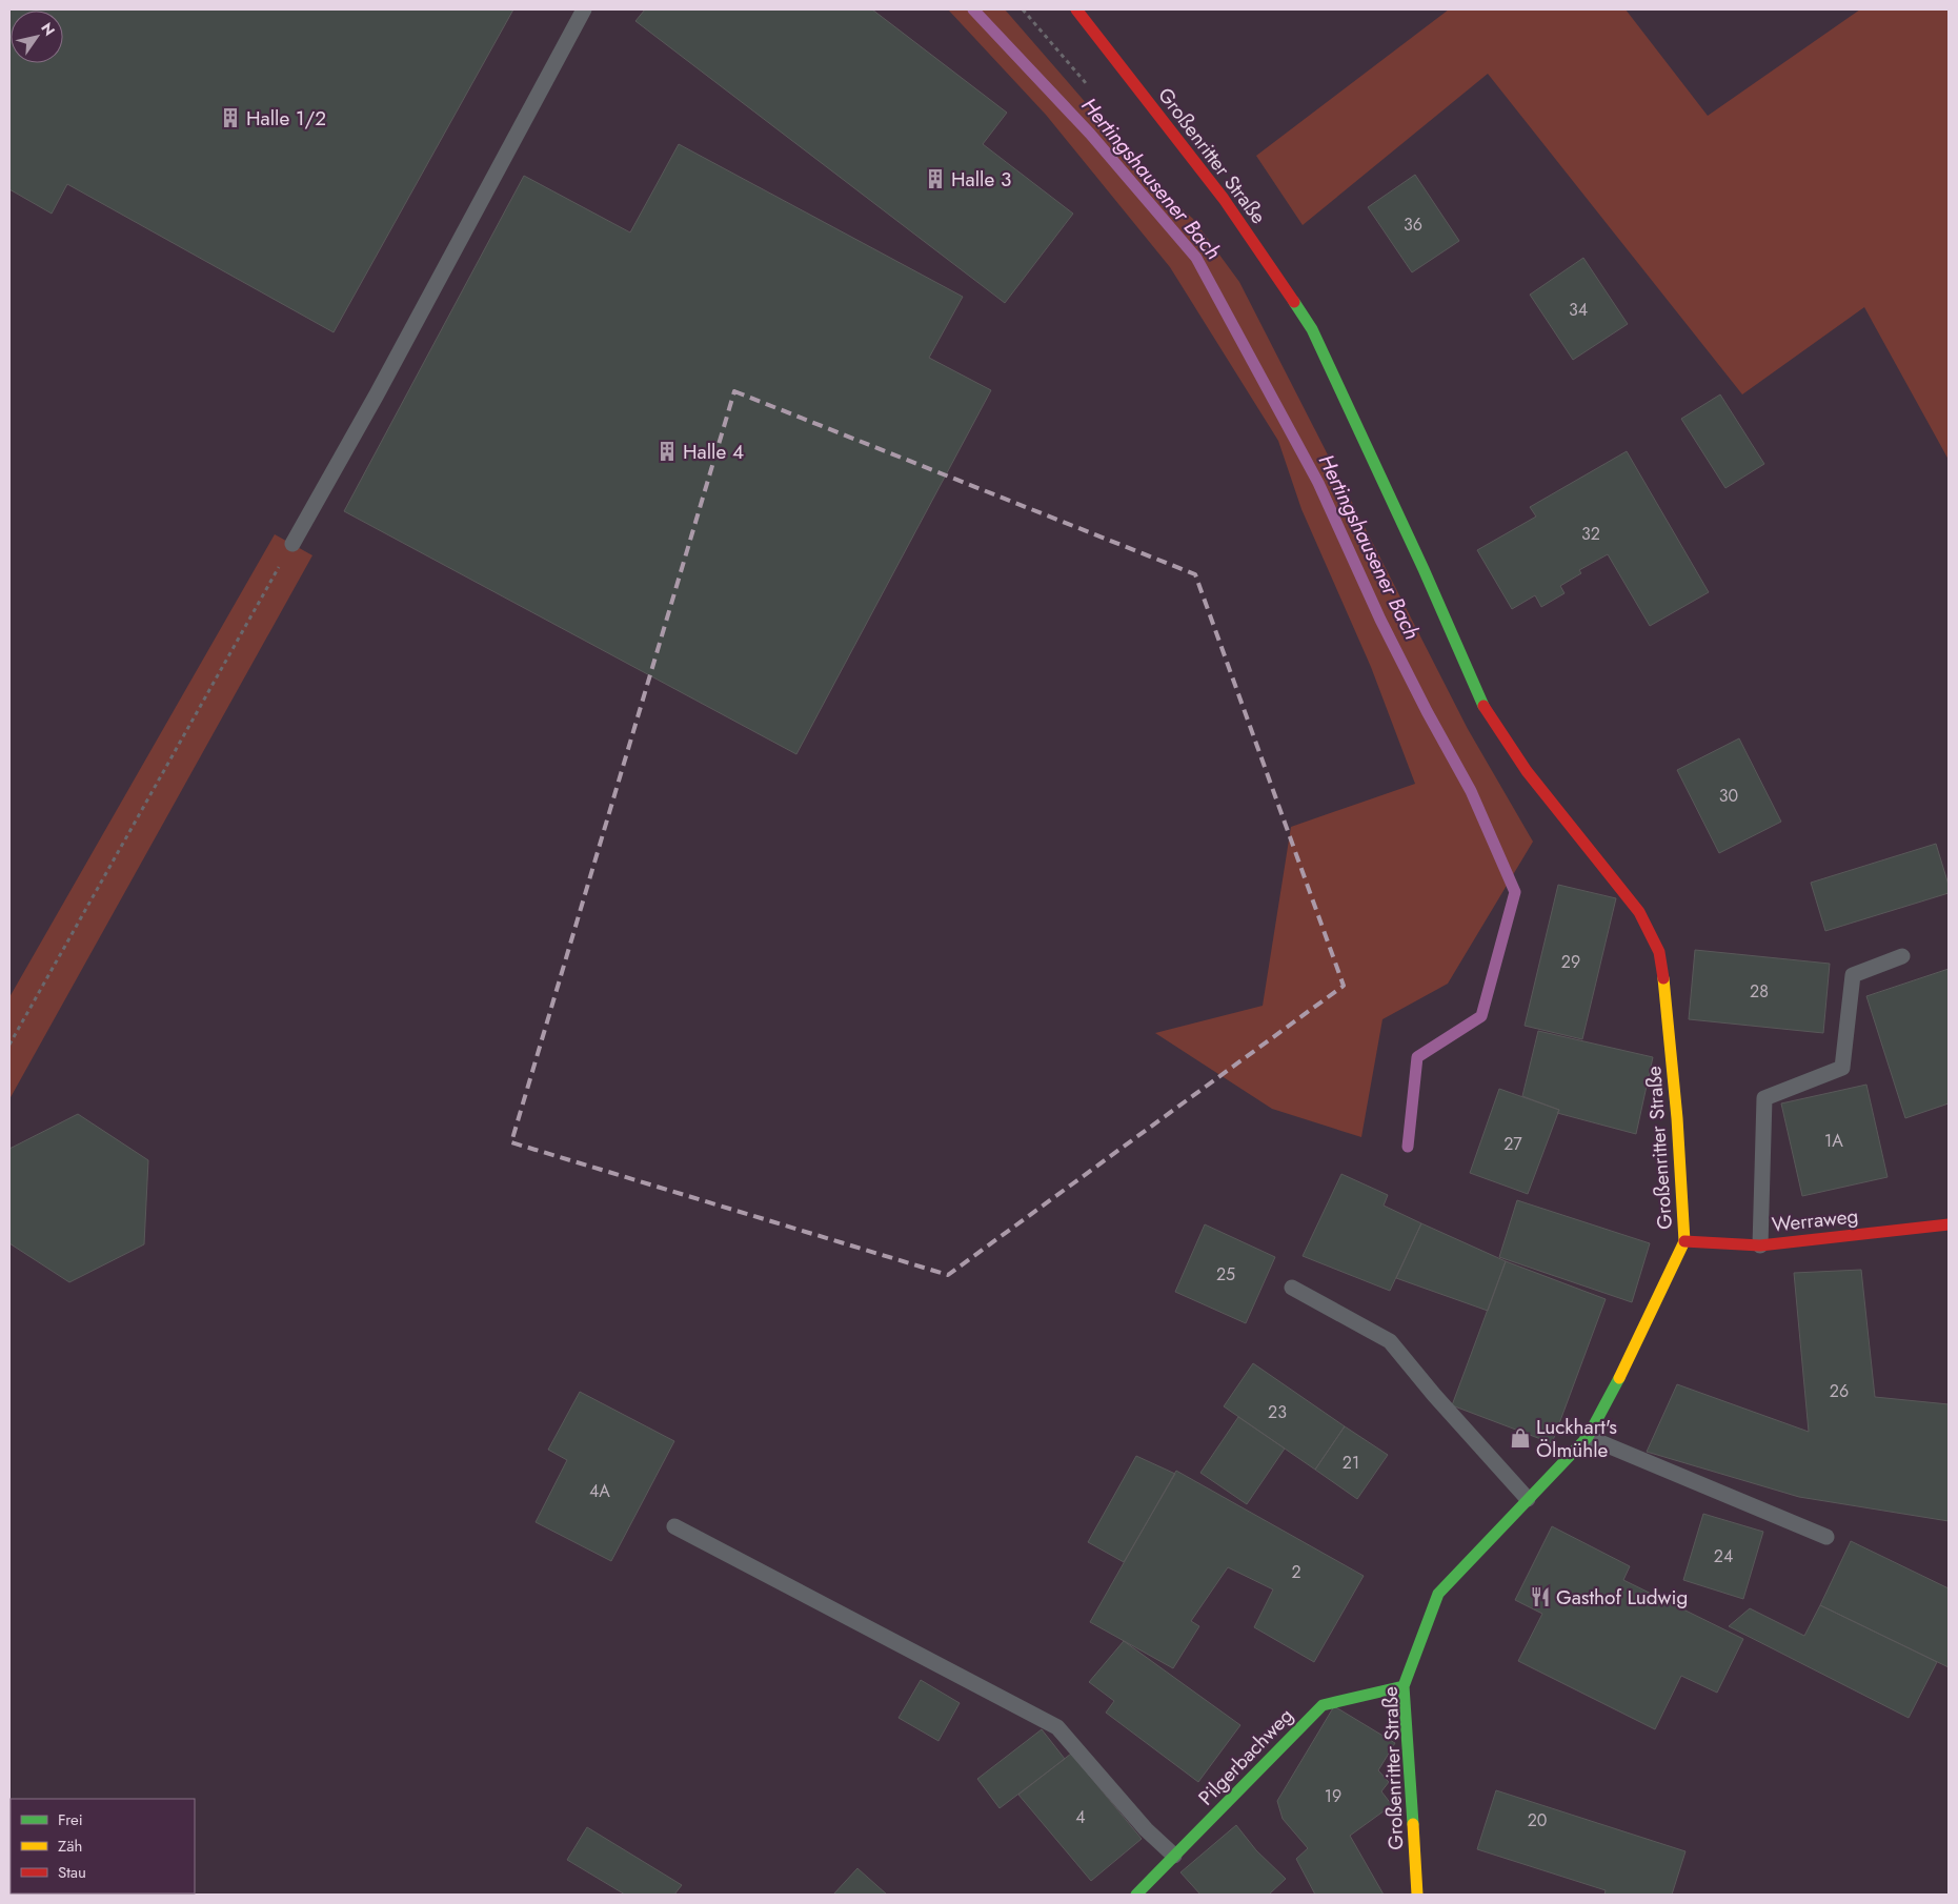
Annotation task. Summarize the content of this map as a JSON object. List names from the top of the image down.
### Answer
{
  "streets": {
    "street": ["Großenritter Straße", "Werraweg", "Pilgerbachweg"]
  },
  "crossings": [
    ["Großenritter Straße", "Werraweg"],
    ["Großenritter Straße", "Pilgerbachweg"]
  ],
  "water": ["Hertingshausener Bach"],
  "places": {
    "building": ["Halle 1/2", "Halle 3", "Halle 4"],
    "shop": ["Luckhart's Ölmühle"],
    "restaurant": ["Gasthof Ludwig"]
  },
  "house_numbers": [
    "36",
    "34",
    "32",
    "30",
    "29",
    "28",
    "1A",
    "27",
    "25",
    "26",
    "23",
    "21",
    "4A",
    "24",
    "2",
    "19",
    "4",
    "20"
  ],
  "legend": ["Frei", "Zäh", "Stau"],
  "north": "top right"
}
